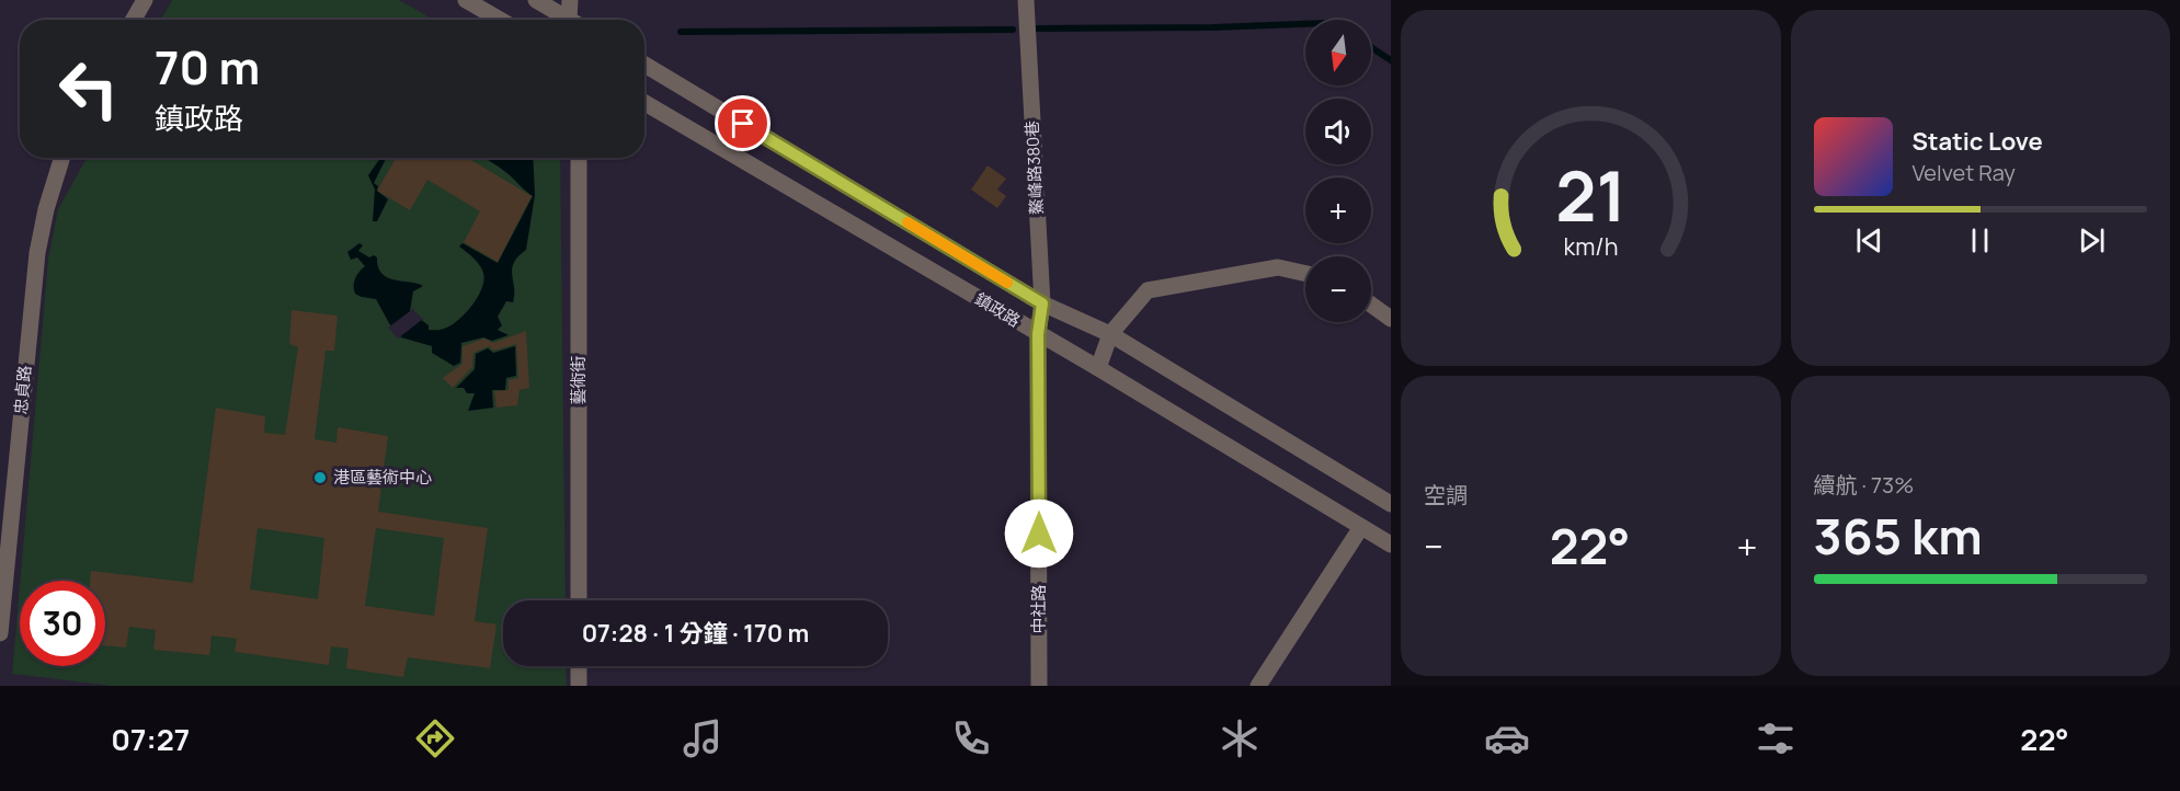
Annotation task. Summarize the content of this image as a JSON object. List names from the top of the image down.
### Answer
{
  "streets": {
    "street": [
      "鰲峰路380巷",
      "鎮政路",
      "藝術街",
      "忠貞路",
      "中社路"
    ]
  },
  "crossings": [
    ["鰲峰路380巷", "鎮政路"],
    ["鰲峰路380巷", "中社路"],
    ["鎮政路", "中社路"]
  ],
  "places": ["港區藝術中心"],
  "north": "bottom",
  "page": {
    "map_buttons": ["+", "−"],
    "turn": ["70 m", "鎮政路"],
    "song": ["Static Love", "Velvet Ray"],
    "tile": [
      "空調",
      ["續航 · 73%", "365 km"]
    ],
    "heat": ["−", "22°", "+"],
    "limit": "30",
    "trip": "07:28 · 1 分鐘 · 170 m",
    "tabs": ["07:27", "22°"],
    "gauge": ["21", "km/h"]
  }
}
